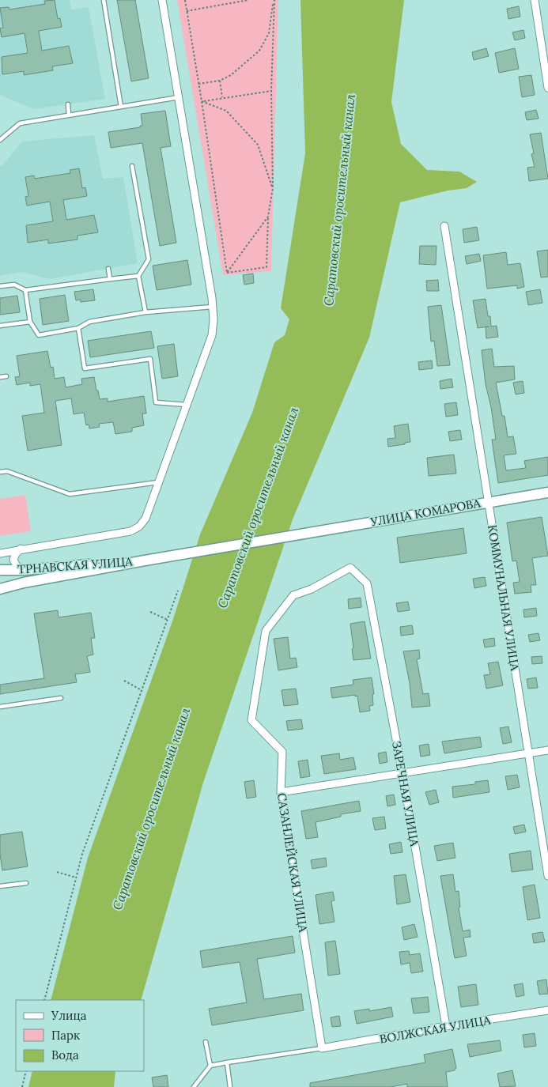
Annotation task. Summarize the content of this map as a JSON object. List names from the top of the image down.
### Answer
{
  "streets": {
    "main road": ["УЛИЦА КОМАРОВА", "ТРНАВСКАЯ УЛИЦА"],
    "street": [
      "КОММУНАЛЬНАЯ УЛИЦА",
      "ЗАРЕЧНАЯ УЛИЦА",
      "САЗАНЛЕЙСКАЯ УЛИЦА",
      "ВОЛЖСКАЯ УЛИЦА"
    ]
  },
  "crossings": [
    ["УЛИЦА КОМАРОВА", "ТРНАВСКАЯ УЛИЦА"],
    ["УЛИЦА КОМАРОВА", "КОММУНАЛЬНАЯ УЛИЦА"],
    ["ЗАРЕЧНАЯ УЛИЦА", "САЗАНЛЕЙСКАЯ УЛИЦА"],
    ["ЗАРЕЧНАЯ УЛИЦА", "ВОЛЖСКАЯ УЛИЦА"],
    ["САЗАНЛЕЙСКАЯ УЛИЦА", "ВОЛЖСКАЯ УЛИЦА"]
  ],
  "water": ["Саратовский оросительный канал"],
  "legend": ["Улица", "Парк", "Вода"]
}
